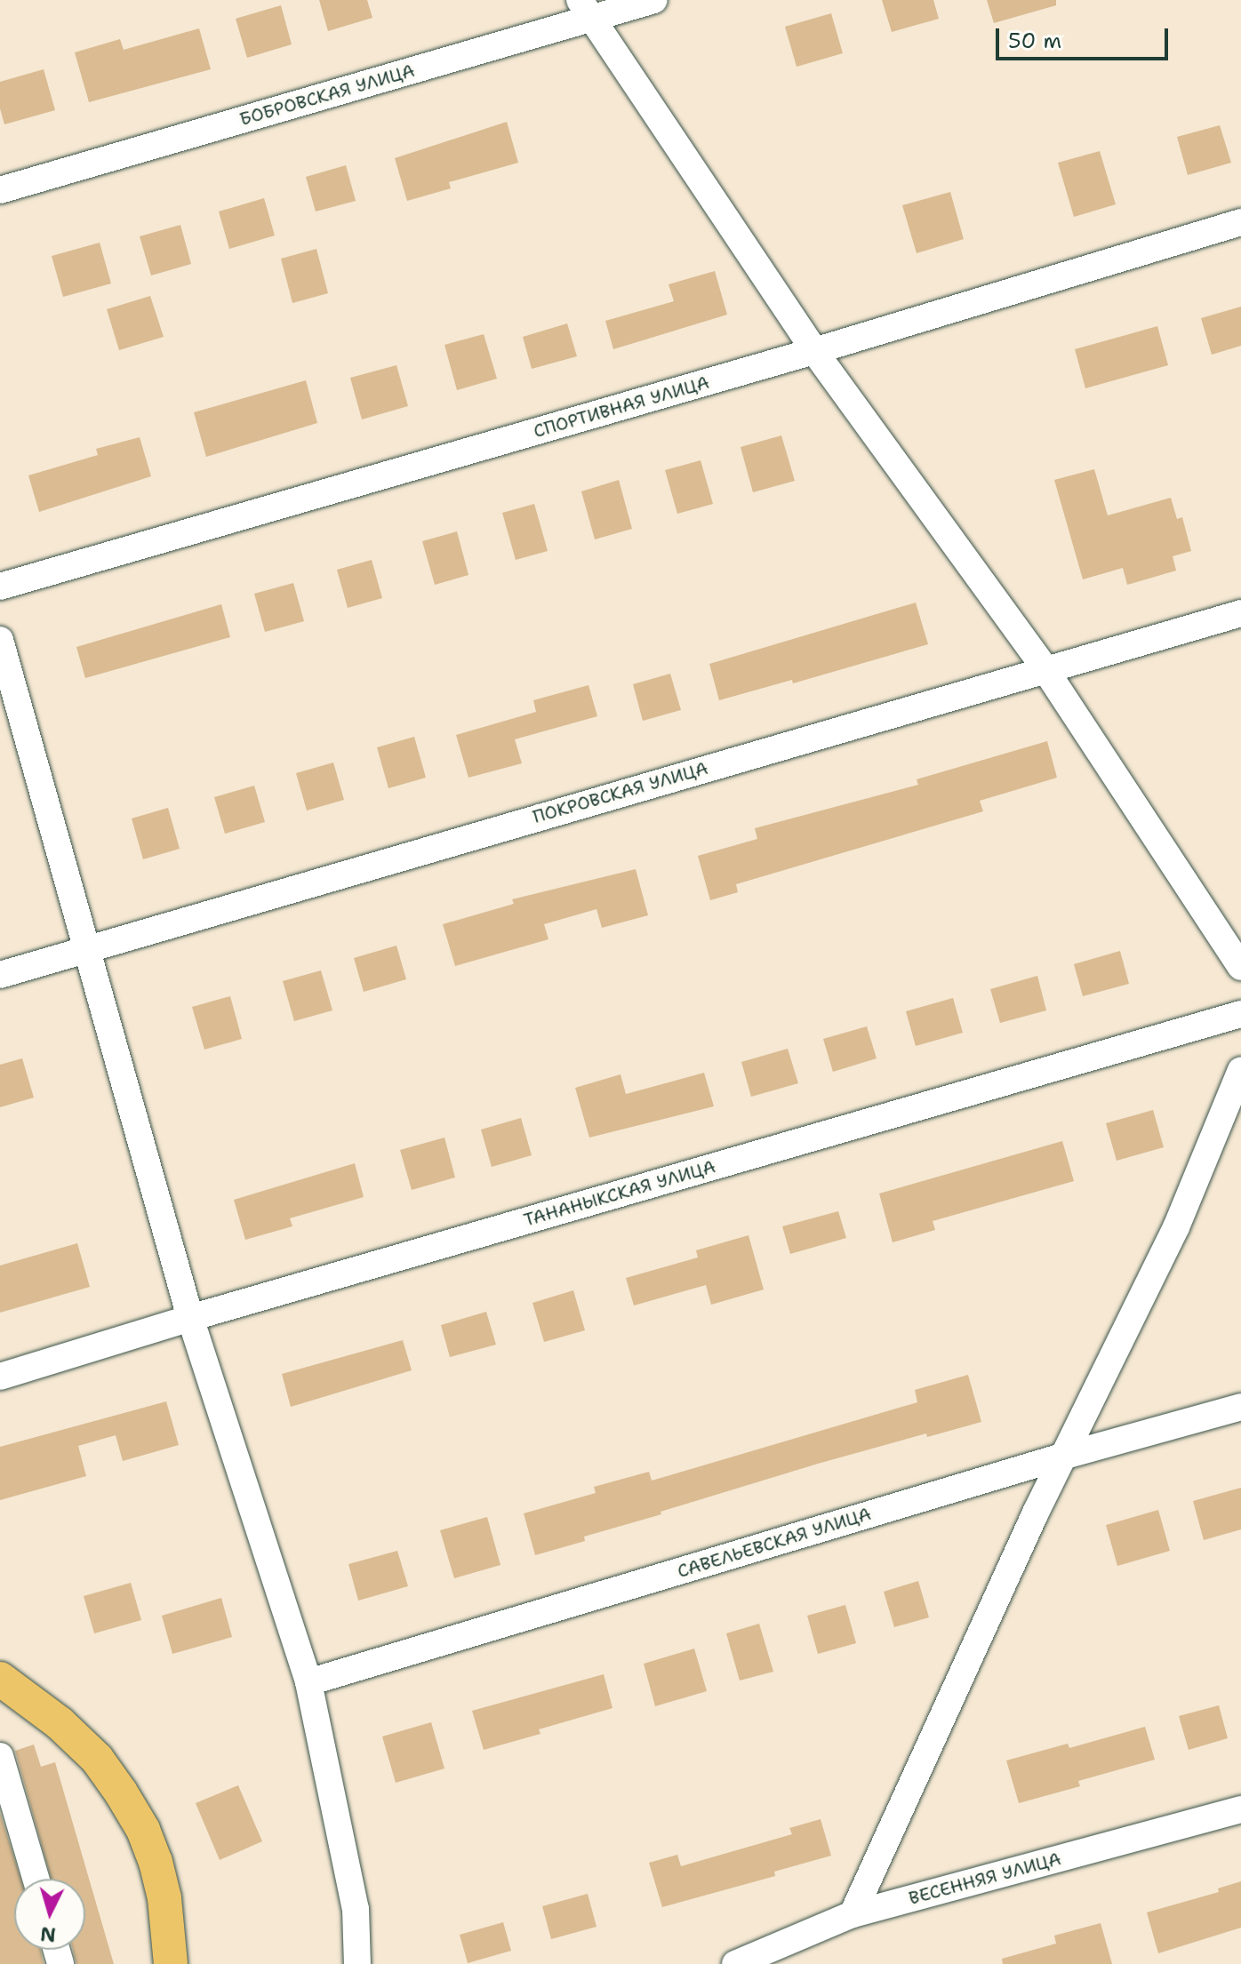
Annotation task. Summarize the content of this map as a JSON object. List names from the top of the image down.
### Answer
{
  "streets": {
    "street": [
      "БОБРОВСКАЯ УЛИЦА",
      "СПОРТИВНАЯ УЛИЦА",
      "ПОКРОВСКАЯ УЛИЦА",
      "ТАНАНЫКСКАЯ УЛИЦА",
      "САВЕЛЬЕВСКАЯ УЛИЦА",
      "ВЕСЕННЯЯ УЛИЦА"
    ]
  },
  "scale_bar": "50 m",
  "north": "bottom"
}
